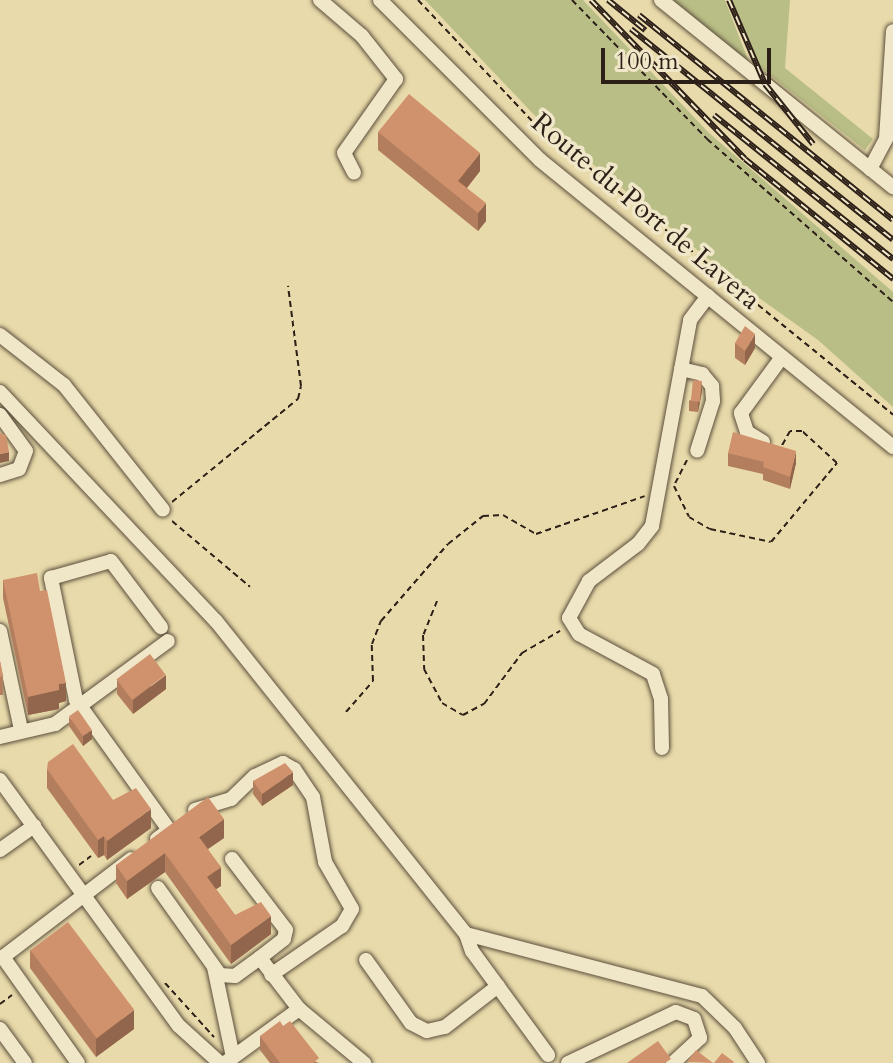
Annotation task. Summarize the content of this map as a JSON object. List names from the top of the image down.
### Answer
{
  "streets": {
    "street": ["Route du Port de Lavera"]
  },
  "scale_bar": "100 m"
}
